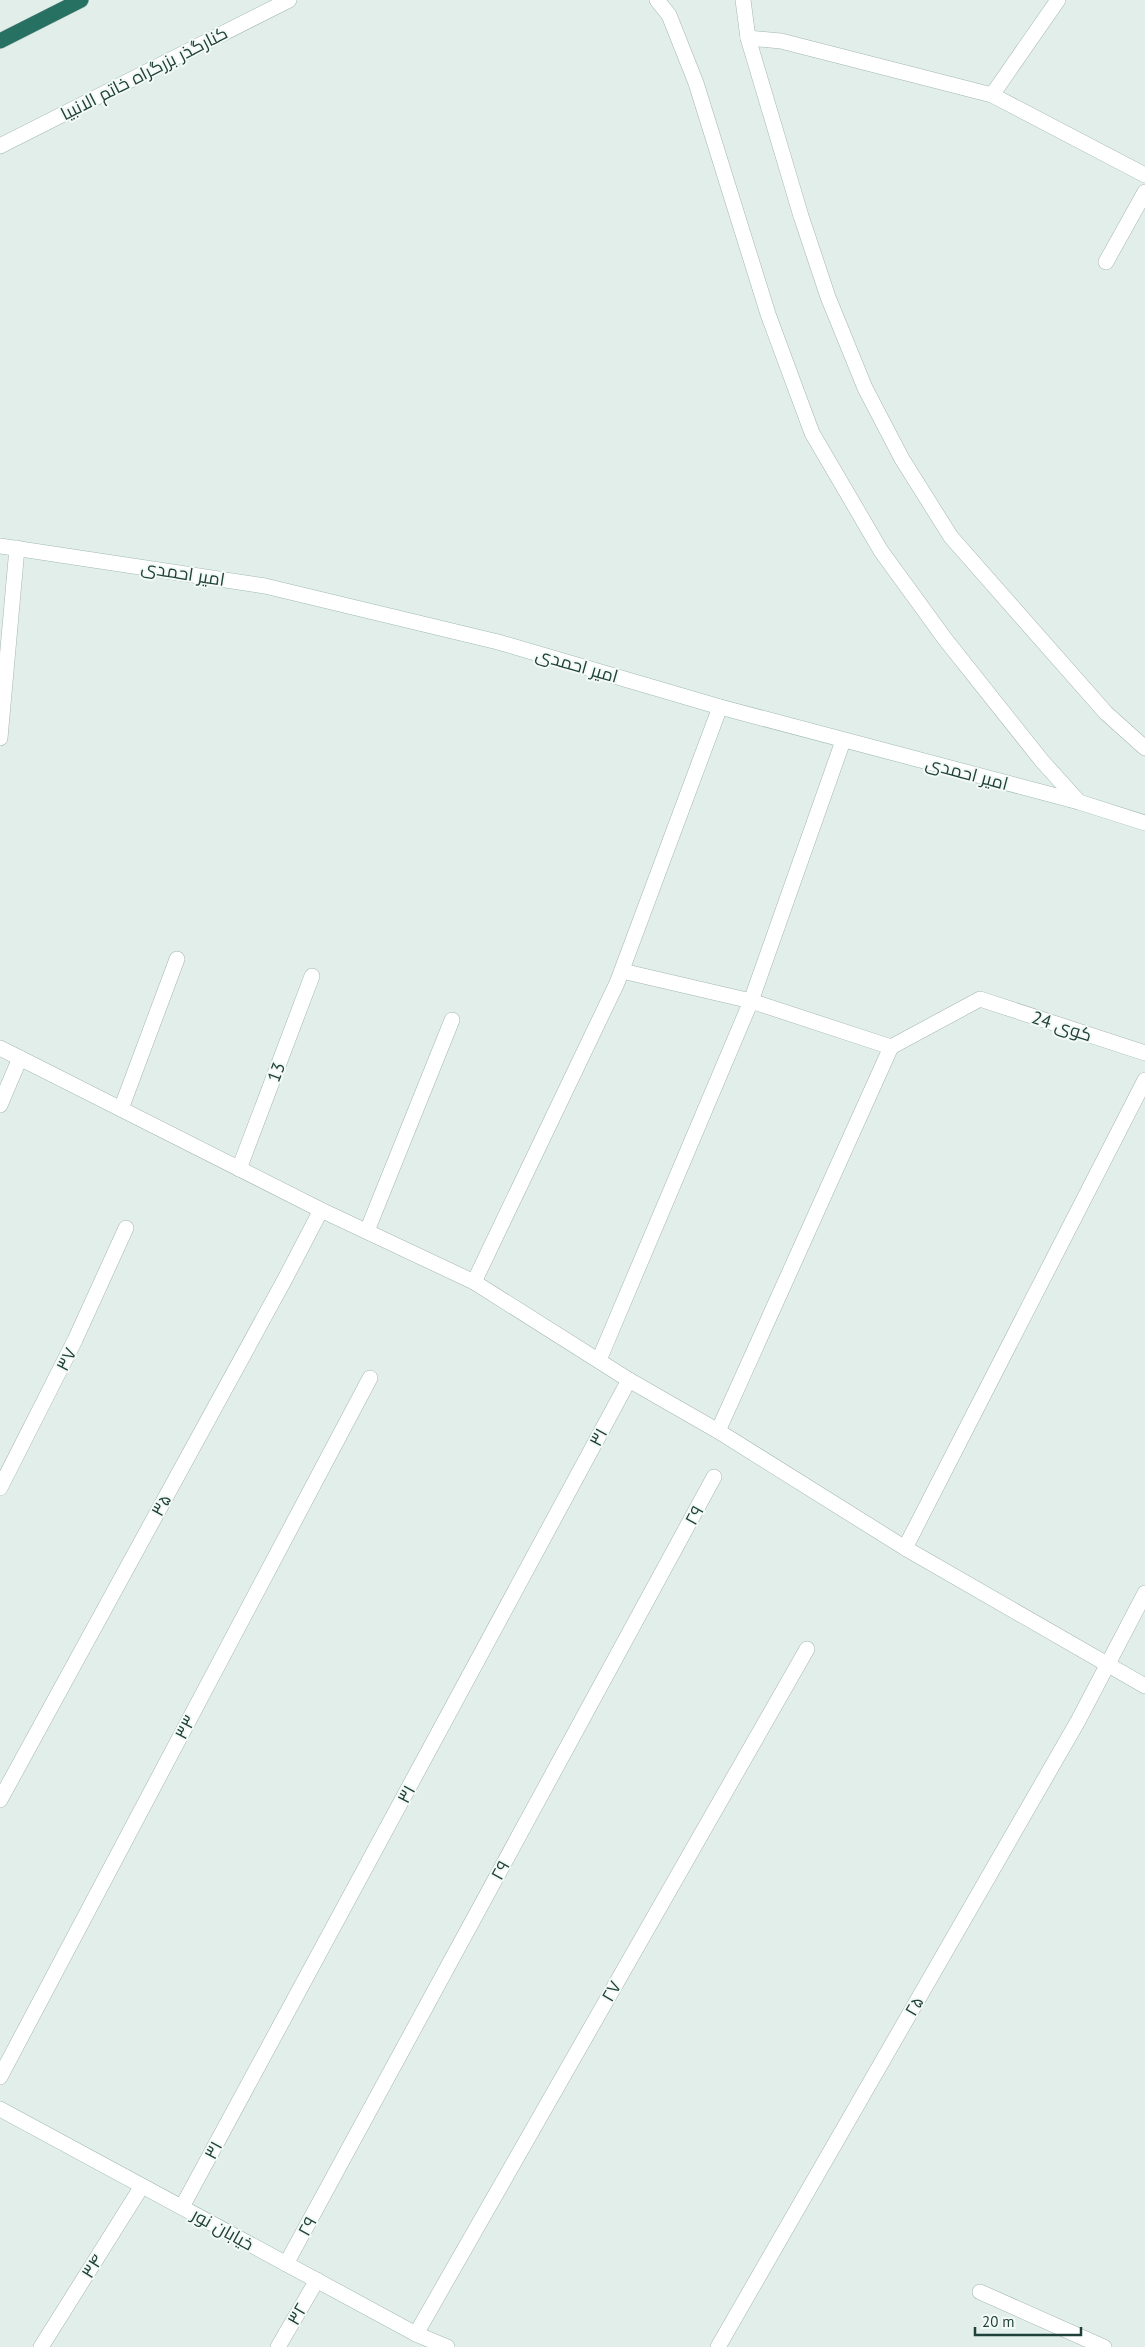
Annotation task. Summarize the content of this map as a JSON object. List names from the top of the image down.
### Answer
{
  "streets": {
    "street": [
      "کنارگذر بزرگراه خاتم الانبیا",
      "امیر احمدی",
      "کوی 24",
      "13",
      "۳۷",
      "۳۱",
      "۳۵",
      "۲۹",
      "۳۳",
      "۲۷",
      "۲۵",
      "خیابان نور",
      "۳۴",
      "۳۲"
    ]
  },
  "crossings": [
    ["۳۱", "خیابان نور"],
    ["۲۹", "خیابان نور"],
    ["۲۷", "خیابان نور"],
    ["خیابان نور", "۳۴"],
    ["خیابان نور", "۳۲"]
  ],
  "scale_bar": "20 m"
}
